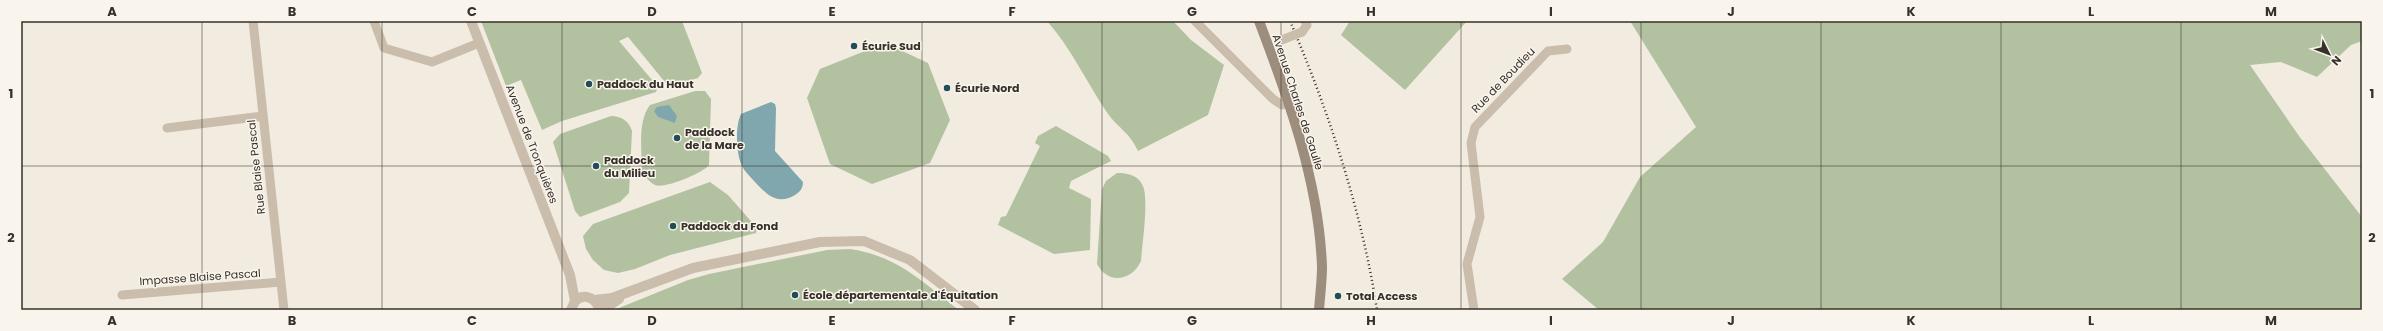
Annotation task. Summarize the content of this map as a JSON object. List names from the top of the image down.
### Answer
{
  "streets": {
    "main road": ["Avenue Charles de Gaulle"],
    "street": [
      "Rue de Boudieu",
      "Avenue de Tronquières",
      "Rue Blaise Pascal",
      "Impasse Blaise Pascal"
    ]
  },
  "crossings": [
    ["Rue Blaise Pascal", "Impasse Blaise Pascal"]
  ],
  "places": [
    "Écurie Sud",
    "Paddock du Haut",
    "Écurie Nord",
    "Paddock de la Mare",
    "Paddock du Milieu",
    "Paddock du Fond",
    "École départementale d'Équitation",
    "Total Access"
  ],
  "north": "bottom right",
  "grid": {
    "columns": [
      "A",
      "B",
      "C",
      "D",
      "E",
      "F",
      "G",
      "H",
      "I",
      "J",
      "K",
      "L",
      "M"
    ],
    "rows": ["1", "2"]
  }
}
